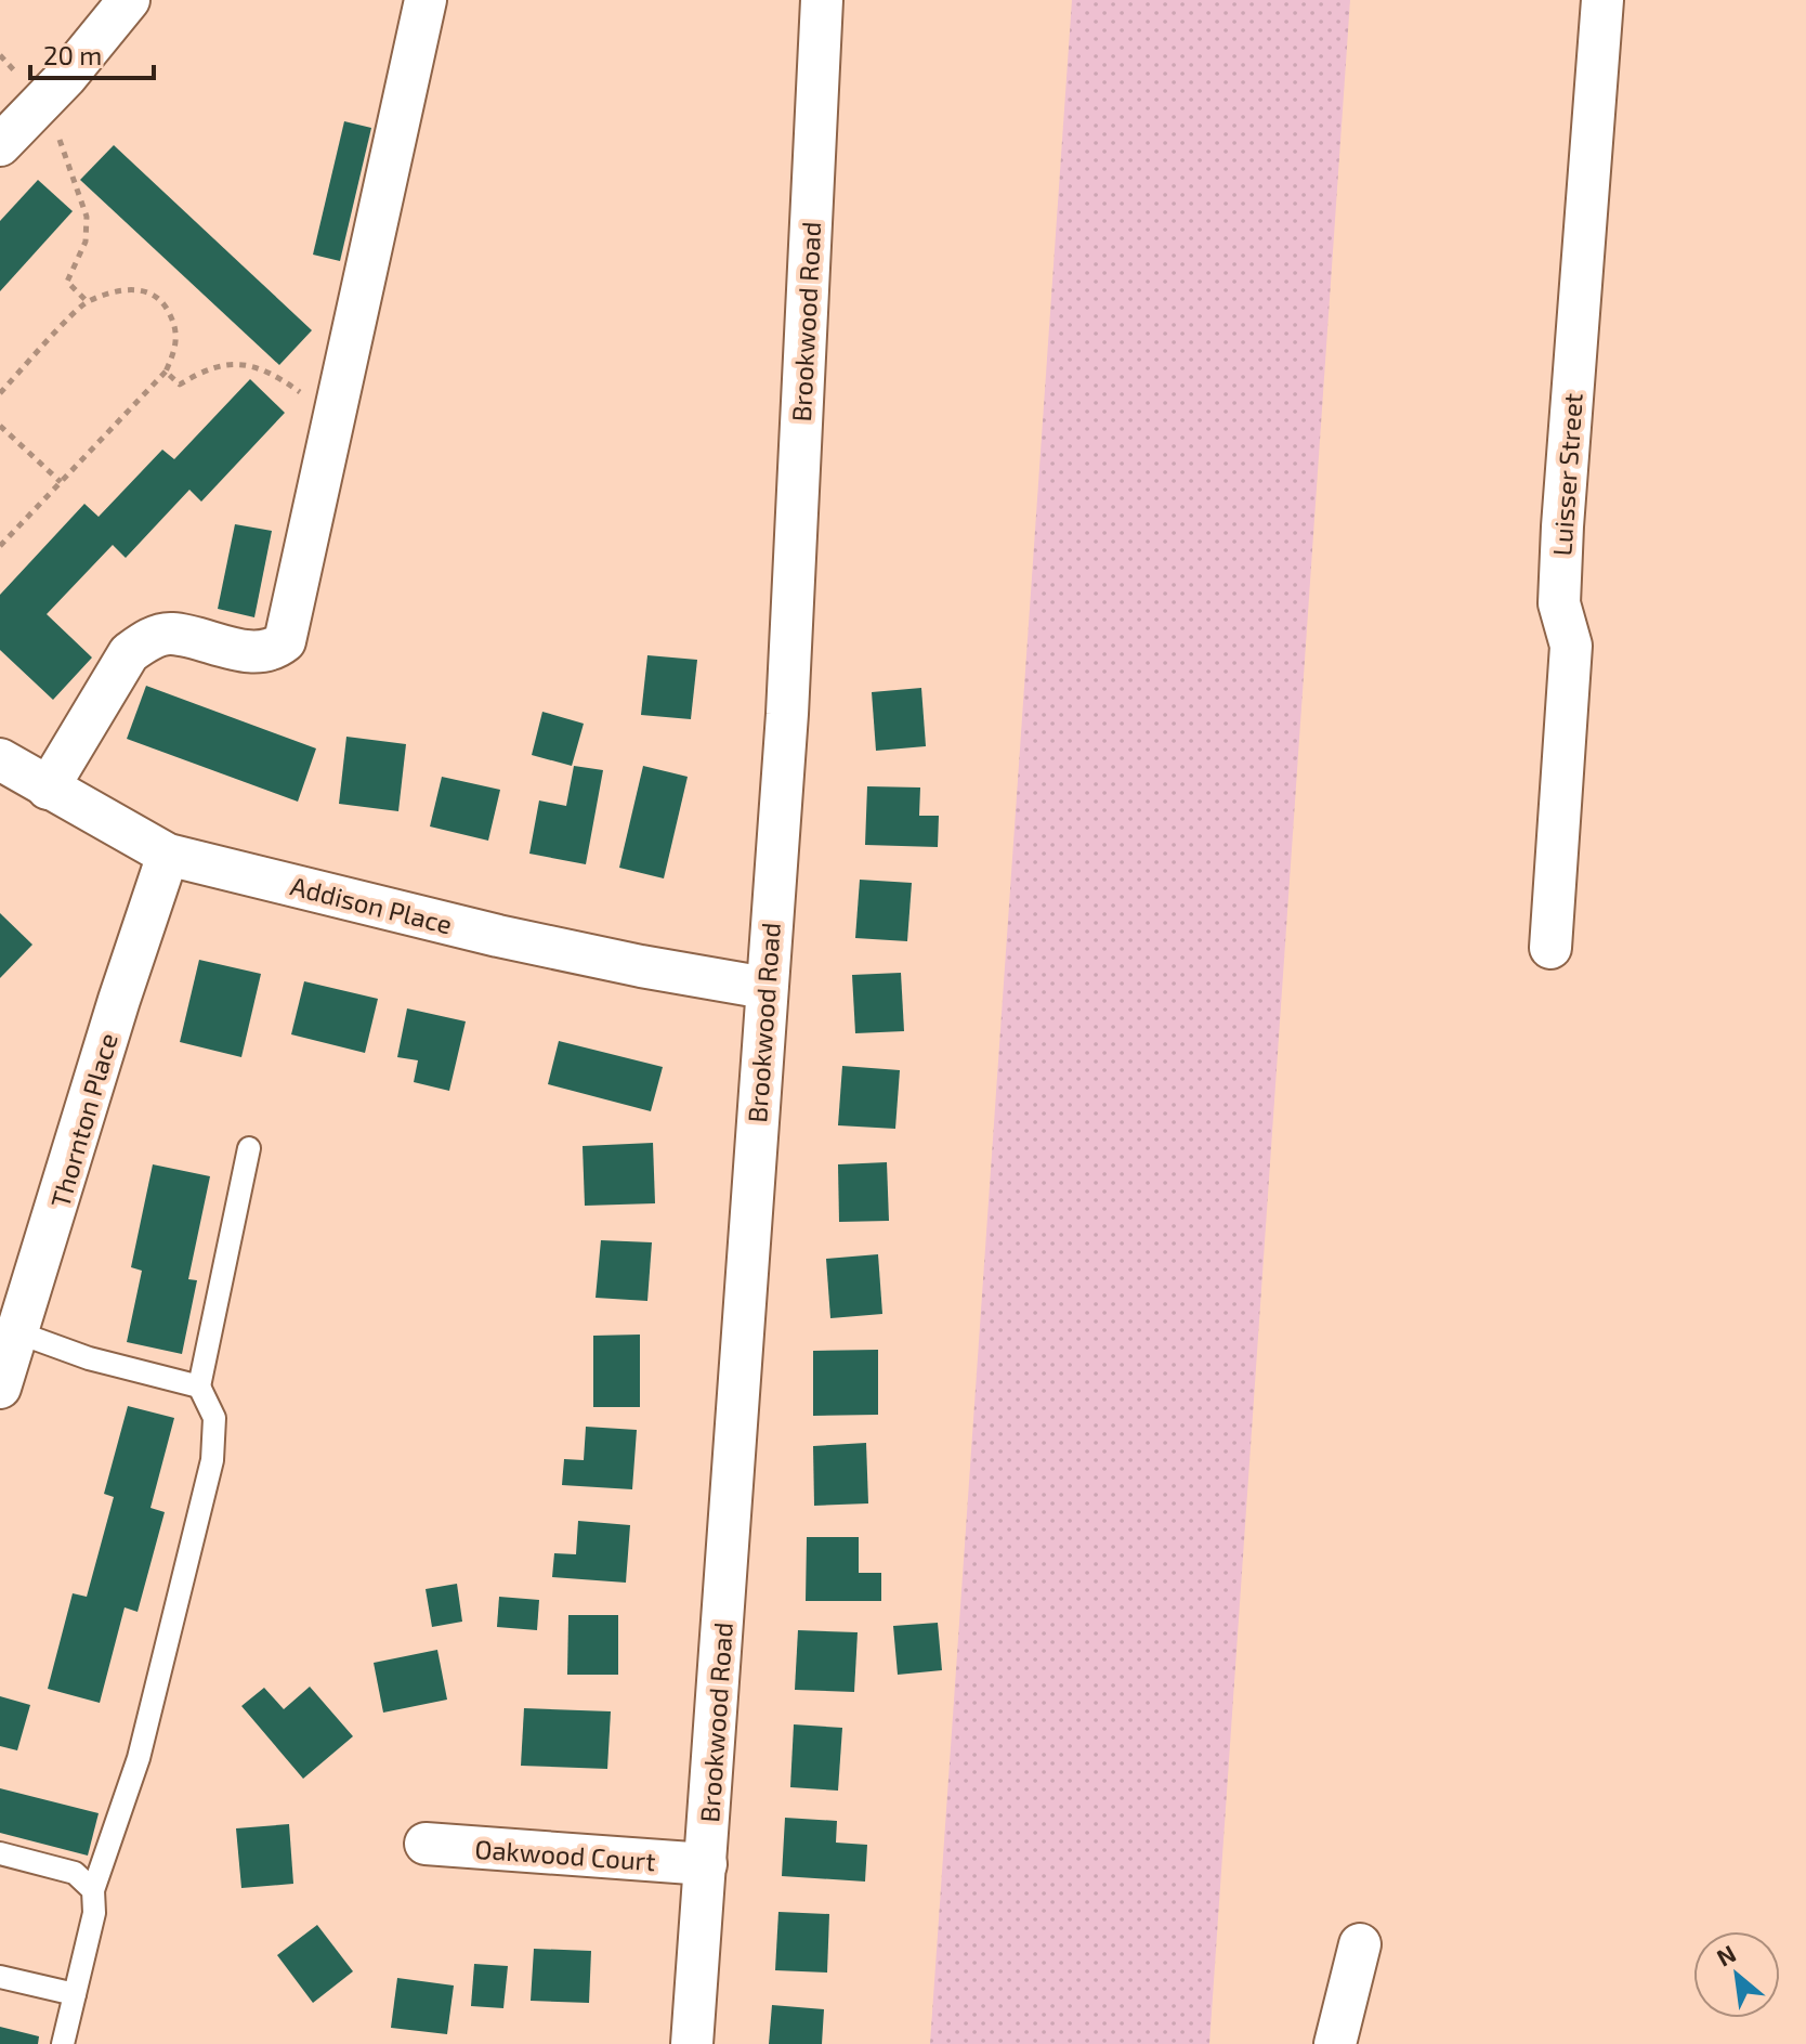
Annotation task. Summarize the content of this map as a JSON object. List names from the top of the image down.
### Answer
{
  "streets": {
    "street": [
      "Brookwood Road",
      "Luisser Street",
      "Addison Place",
      "Thornton Place",
      "Oakwood Court"
    ]
  },
  "crossings": [
    ["Brookwood Road", "Addison Place"],
    ["Brookwood Road", "Oakwood Court"],
    ["Addison Place", "Thornton Place"]
  ],
  "scale_bar": "20 m",
  "north": "top left"
}
